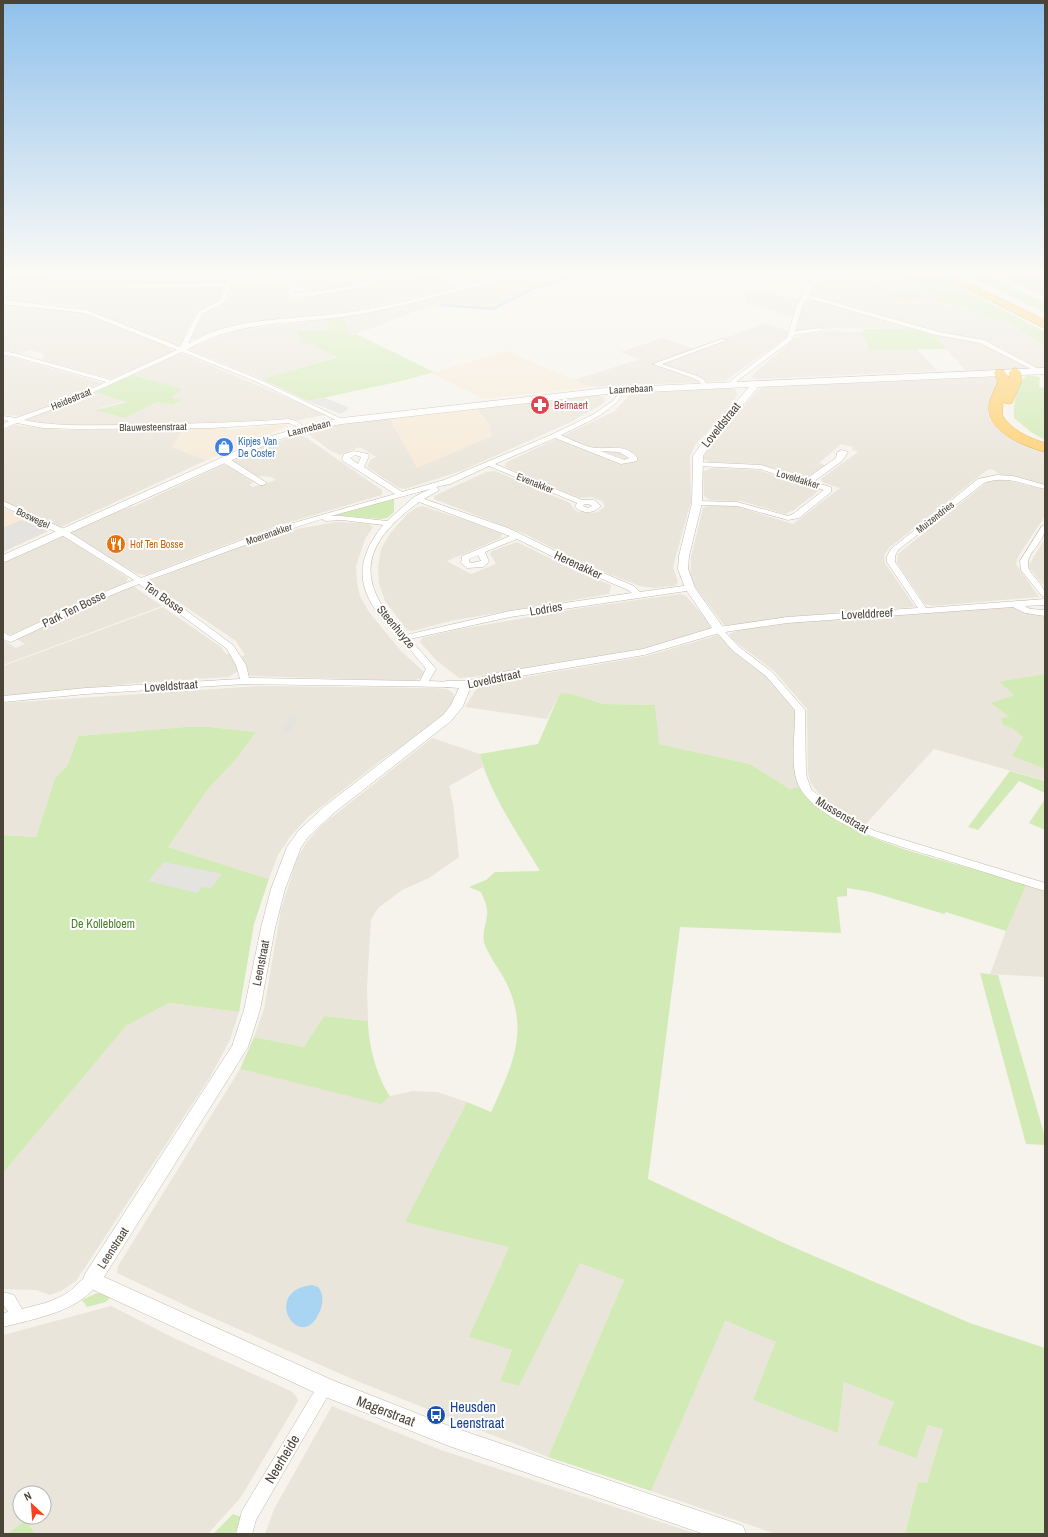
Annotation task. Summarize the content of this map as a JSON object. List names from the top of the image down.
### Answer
{
  "streets": {
    "street": [
      "Laarnebaan",
      "Heidestraat",
      "Loveldstraat",
      "Blauwesteenstraat",
      "Loveldakker",
      "Evenakker",
      "Muizendries",
      "Boswegel",
      "Moerenakker",
      "Herenakker",
      "Ten Bosse",
      "Park Ten Bosse",
      "Lodries",
      "Lovelddreef",
      "Steenhuyze",
      "Mussenstraat",
      "Leenstraat",
      "Magerstraat",
      "Neerheide"
    ]
  },
  "crossings": [
    ["Laarnebaan", "Loveldstraat"],
    ["Laarnebaan", "Blauwesteenstraat"],
    ["Laarnebaan", "Boswegel"],
    ["Laarnebaan", "Moerenakker"],
    ["Laarnebaan", "Ten Bosse"],
    ["Heidestraat", "Blauwesteenstraat"],
    ["Loveldstraat", "Loveldakker"],
    ["Loveldstraat", "Ten Bosse"],
    ["Loveldstraat", "Lodries"],
    ["Loveldstraat", "Lovelddreef"],
    ["Loveldstraat", "Steenhuyze"],
    ["Loveldstraat", "Mussenstraat"],
    ["Loveldstraat", "Leenstraat"],
    ["Evenakker", "Moerenakker"],
    ["Muizendries", "Lovelddreef"],
    ["Boswegel", "Ten Bosse"],
    ["Moerenakker", "Ten Bosse"],
    ["Moerenakker", "Park Ten Bosse"],
    ["Moerenakker", "Steenhuyze"],
    ["Herenakker", "Lodries"],
    ["Herenakker", "Steenhuyze"],
    ["Ten Bosse", "Park Ten Bosse"],
    ["Lodries", "Steenhuyze"],
    ["Lovelddreef", "Mussenstraat"],
    ["Leenstraat", "Magerstraat"],
    ["Magerstraat", "Neerheide"]
  ],
  "parks": ["De Kollebloem"],
  "places": {
    "pharmacy": ["Beirnaert"],
    "shop": ["Kipjes Van De Coster"],
    "restaurant": ["Hof Ten Bosse"],
    "bus stop": ["Heusden Leenstraat"]
  },
  "north": "top left"
}
